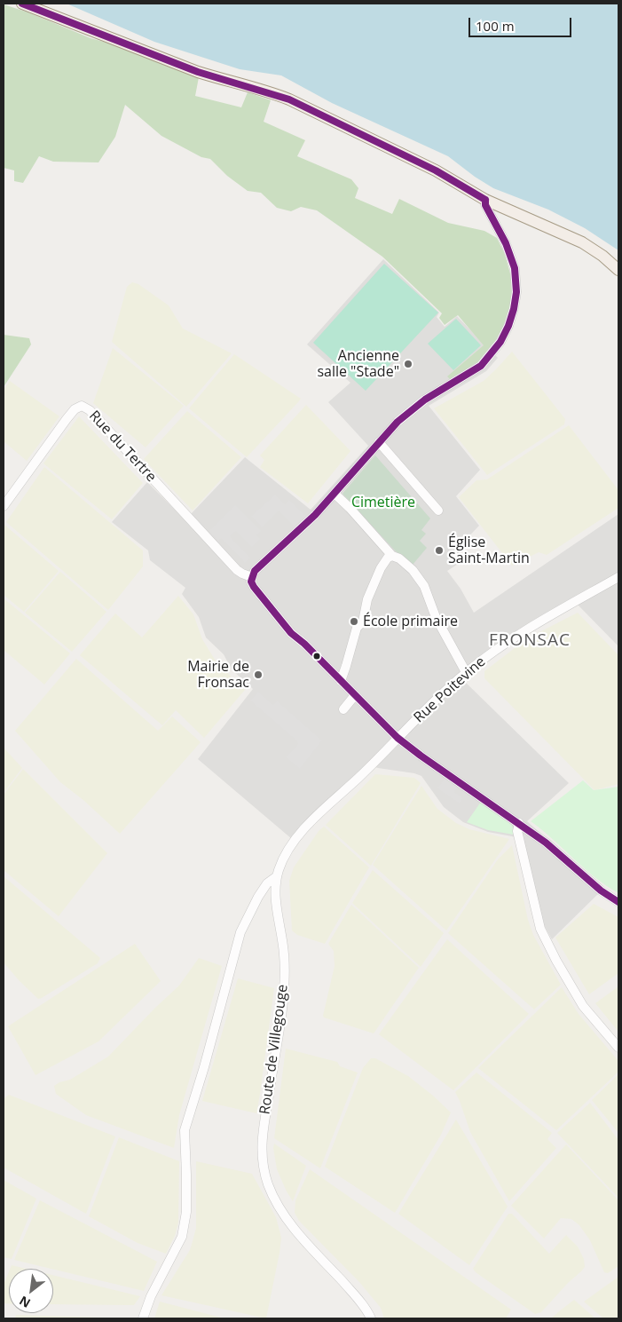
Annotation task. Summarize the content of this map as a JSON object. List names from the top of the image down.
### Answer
{
  "streets": {
    "street": ["Rue du Tertre", "Rue Poitevine", "Route de Villegouge"]
  },
  "crossings": [
    ["Rue Poitevine", "Route de Villegouge"]
  ],
  "districts": ["FRONSAC"],
  "parks": ["Cimetière"],
  "places": [
    "Ancienne salle \"Stade\"",
    "Église Saint-Martin",
    "École primaire",
    "Mairie de Fronsac"
  ],
  "scale_bar": "100 m",
  "north": "bottom left"
}
